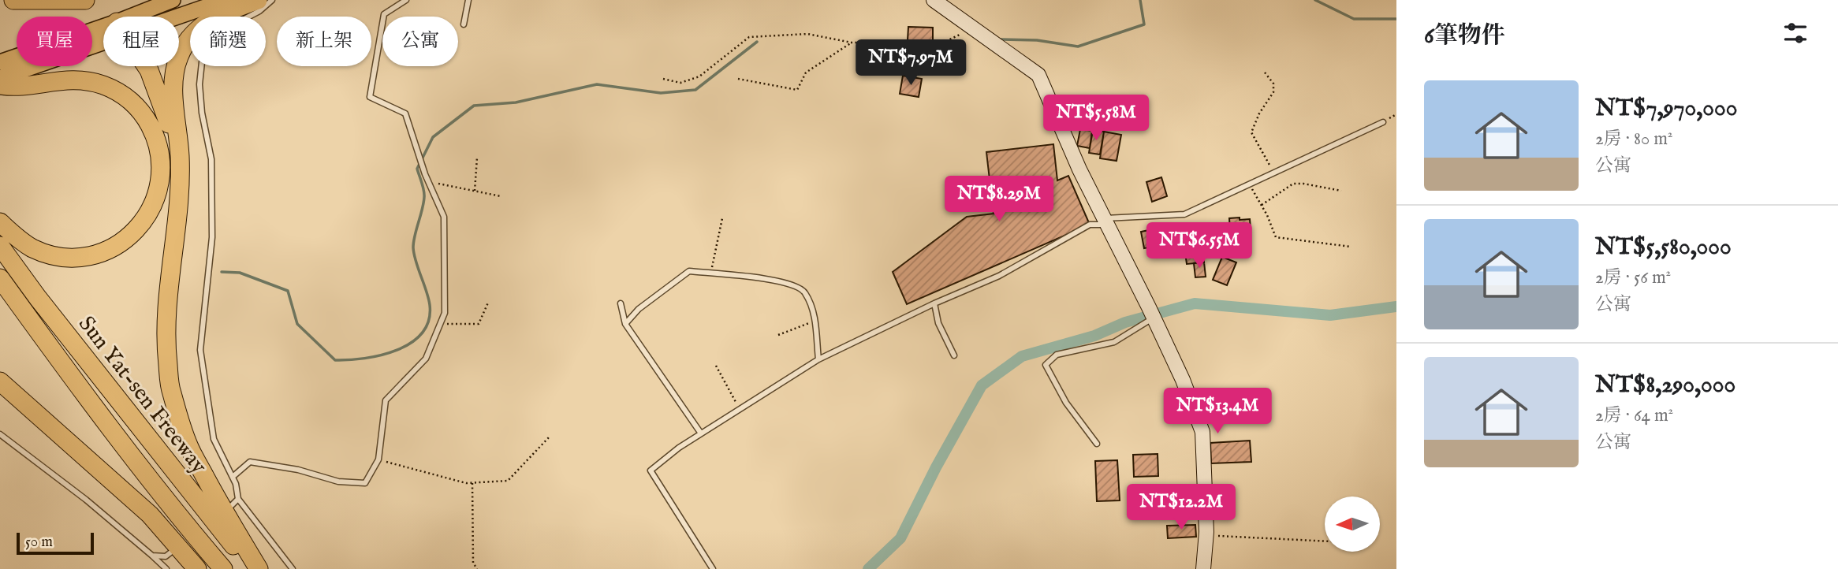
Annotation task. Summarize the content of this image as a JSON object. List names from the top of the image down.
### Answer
{
  "streets": {
    "highway": ["Sun Yat-sen Freeway"]
  },
  "scale_bar": "50 m",
  "north": "left",
  "page": {
    "heading": "6筆物件",
    "chip": [
      "買屋",
      "租屋",
      "篩選",
      "新上架",
      "公寓"
    ],
    "price": [
      "NT$7.97M",
      "NT$5.58M",
      "NT$8.29M",
      "NT$6.55M",
      "NT$13.4M",
      "NT$12.2M"
    ],
    "list": [
      {
        "name": "NT$7,970,000",
        "note": "2房 · 80 m² · 公寓"
      },
      {
        "name": "NT$5,580,000",
        "note": "2房 · 56 m² · 公寓"
      },
      {
        "name": "NT$8,290,000",
        "note": "2房 · 64 m² · 公寓"
      }
    ],
    "scale": "50 m"
  }
}
